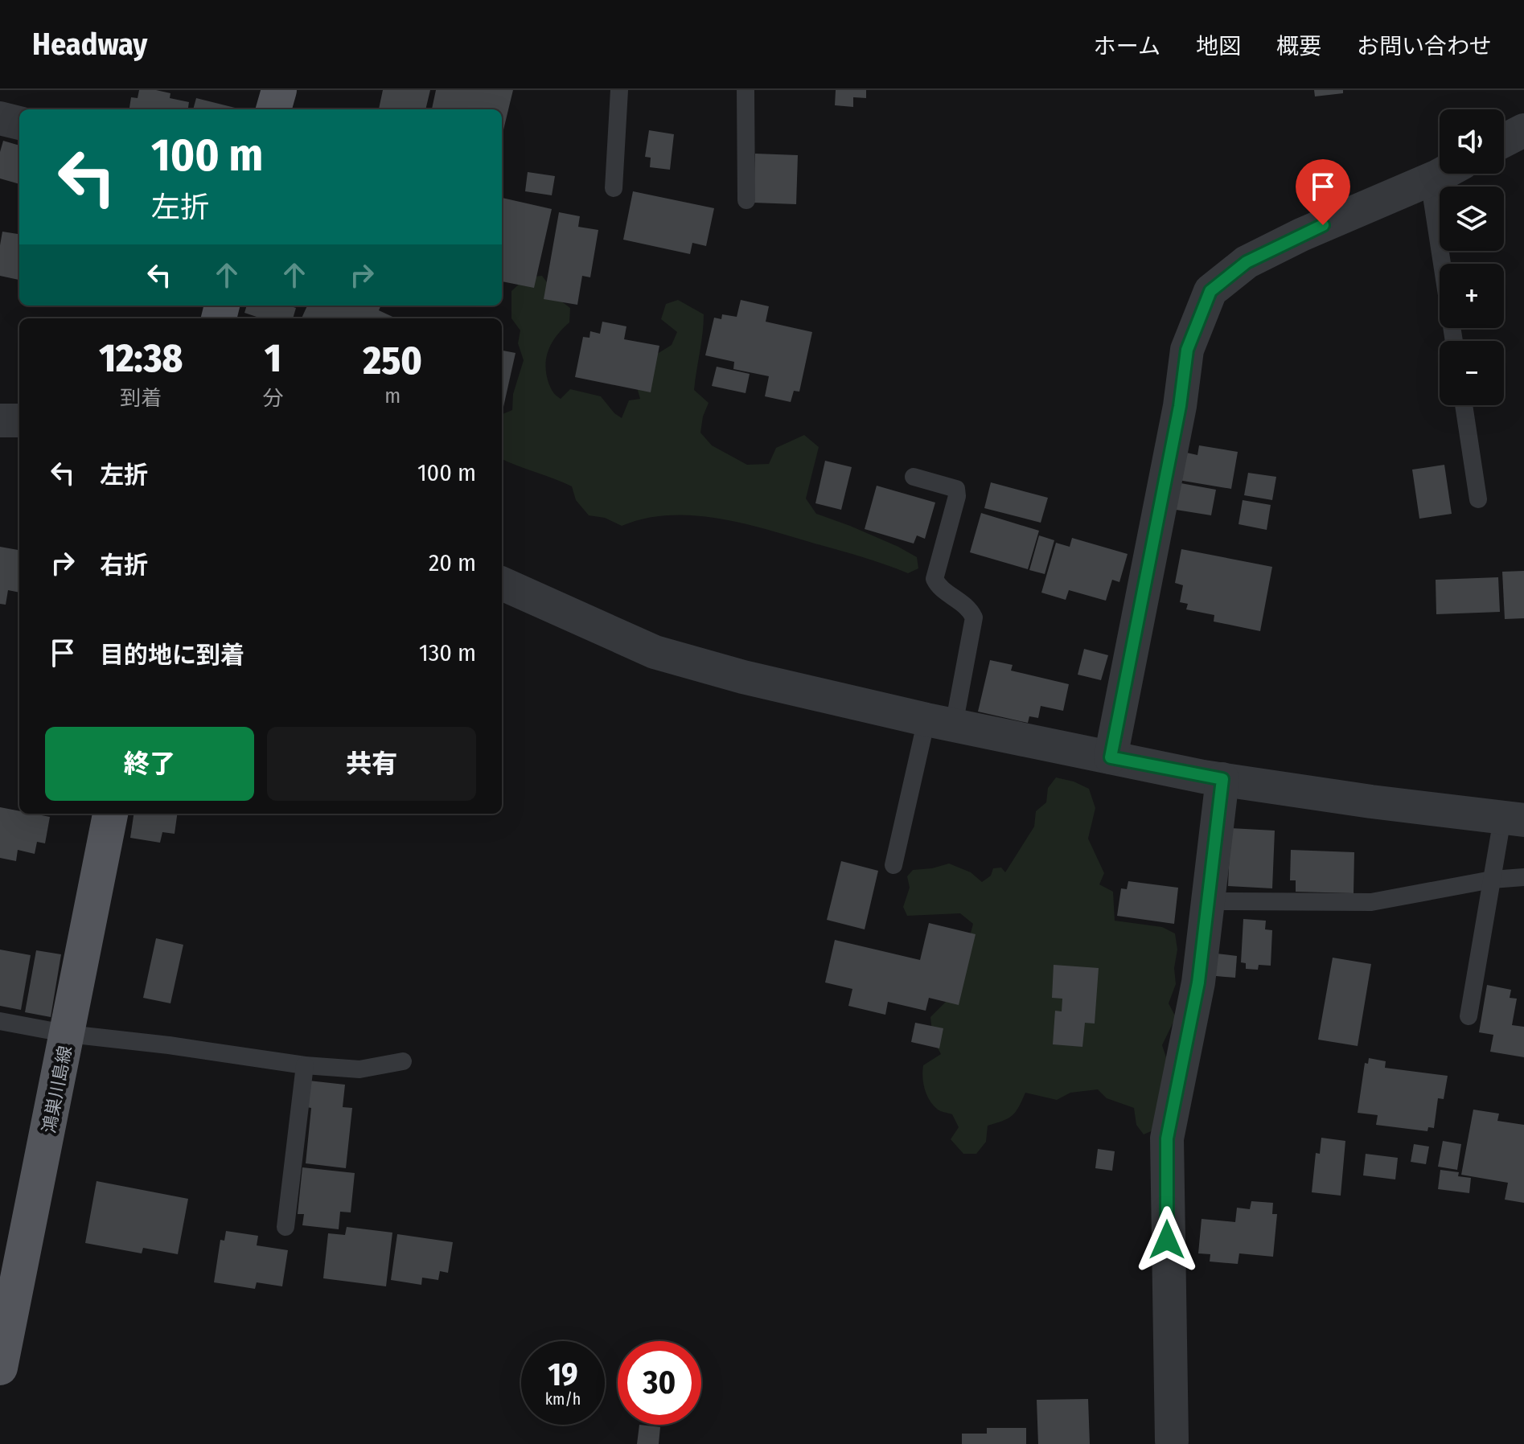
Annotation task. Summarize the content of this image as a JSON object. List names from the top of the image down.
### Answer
{
  "streets": {
    "main road": ["鴻巣川島線"]
  },
  "page": {
    "header": "Headway",
    "nav": [
      "ホーム",
      "地図",
      "概要",
      "お問い合わせ"
    ],
    "map_buttons": ["+", "−"],
    "turn": ["100 m", "左折"],
    "eta": [
      "12:38",
      "到着",
      "1",
      "分",
      "250",
      "m"
    ],
    "list": [
      {
        "name": "左折",
        "value": "100 m"
      },
      {
        "name": "右折",
        "value": "20 m"
      },
      {
        "name": "目的地に到着",
        "value": "130 m"
      }
    ],
    "buttons": ["終了", "共有"],
    "speed": "19 km/h",
    "limit": "30"
  }
}
